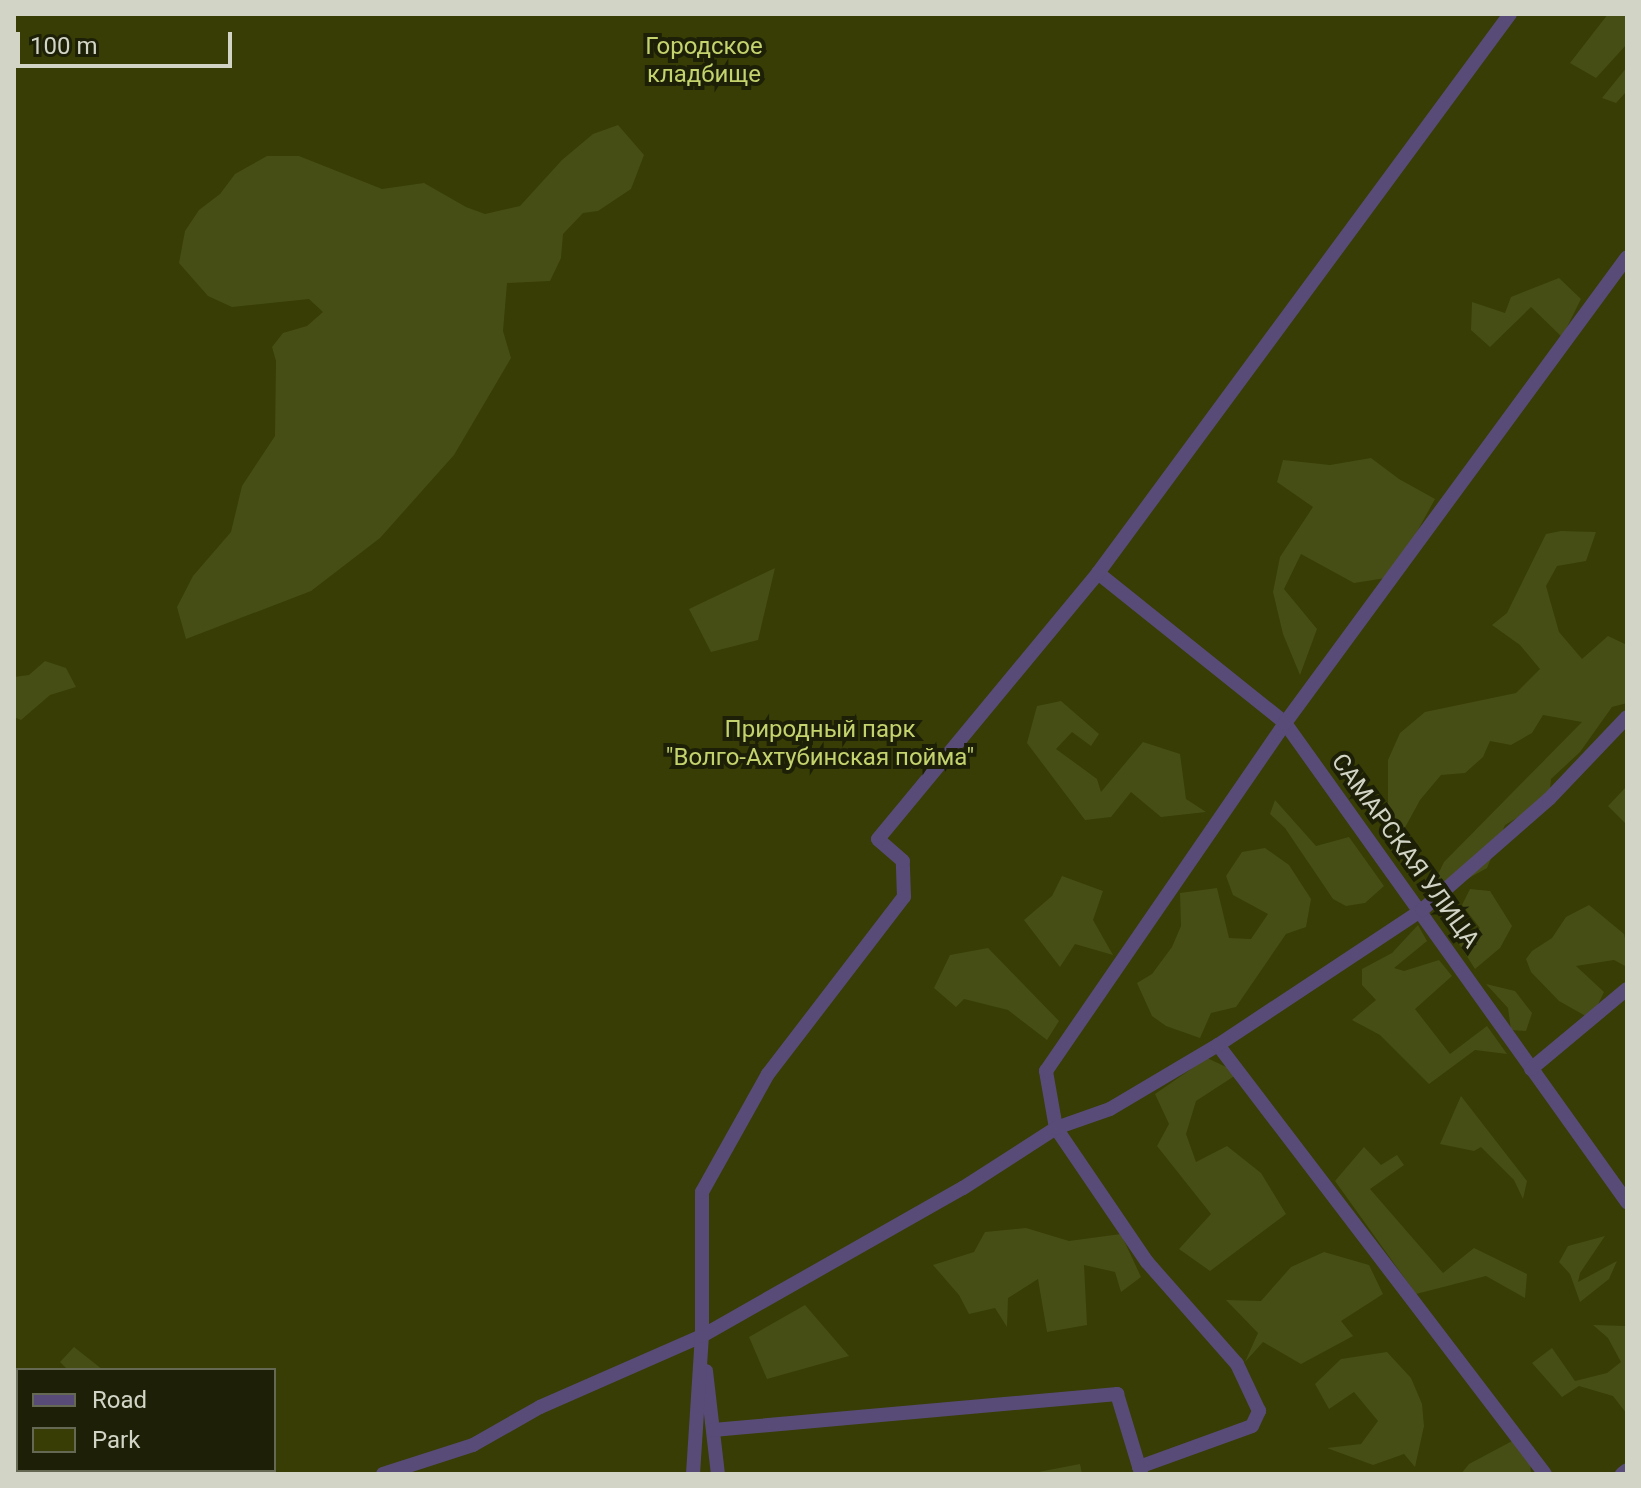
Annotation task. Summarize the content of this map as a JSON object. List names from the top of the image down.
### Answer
{
  "streets": {
    "street": ["САМАРСКАЯ УЛИЦА"]
  },
  "parks": ["Городское кладбище", "Природный парк \"Волго-Ахтубинская пойма\""],
  "legend": ["Road", "Park"],
  "scale_bar": "100 m"
}
